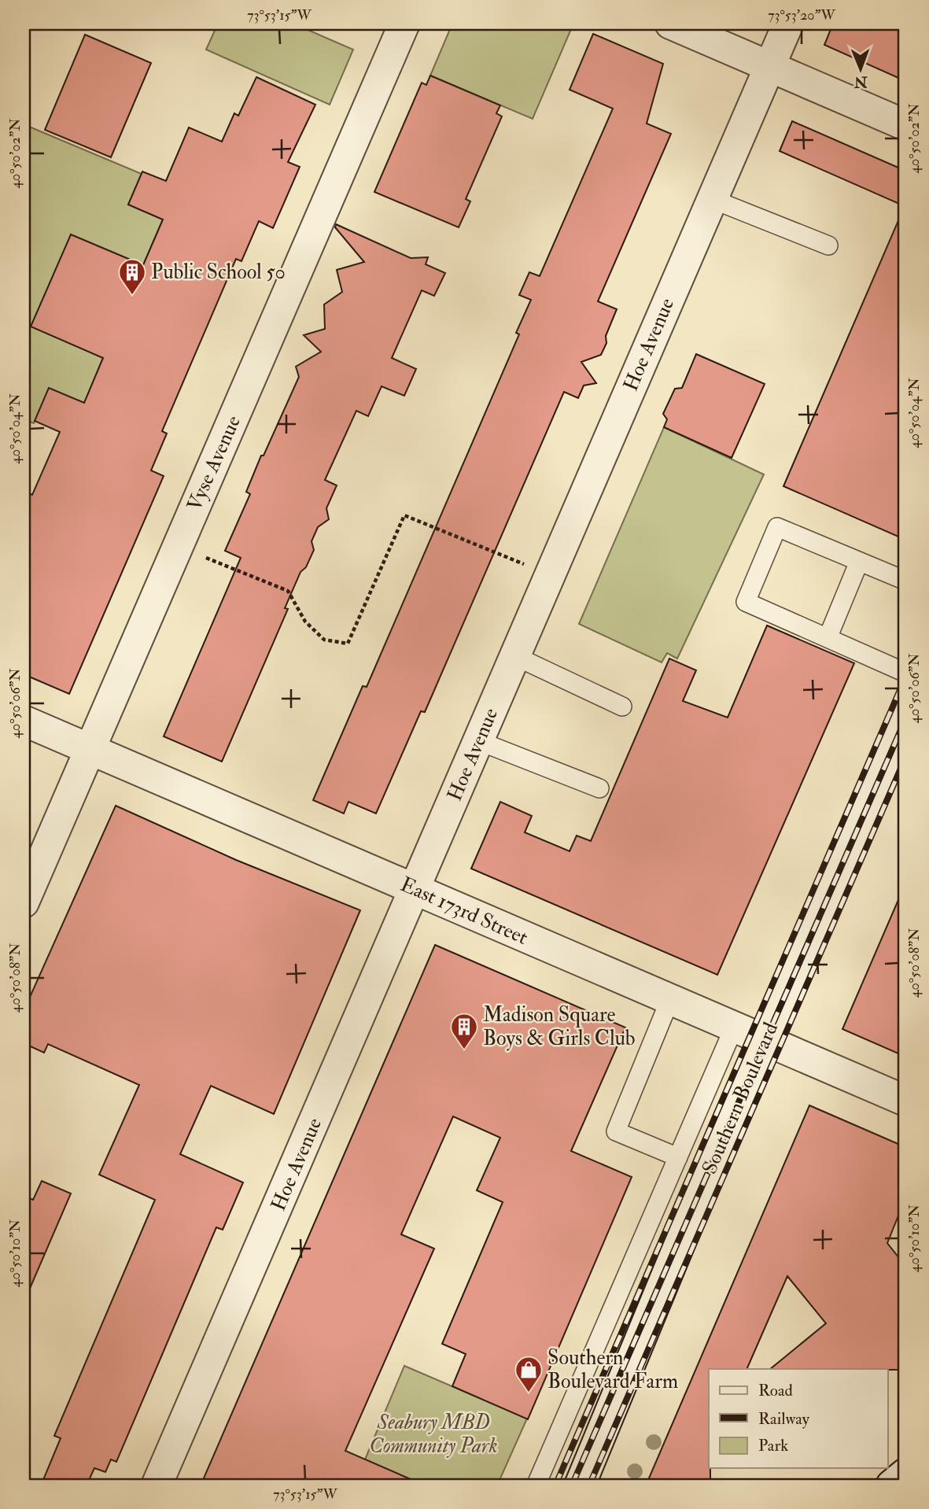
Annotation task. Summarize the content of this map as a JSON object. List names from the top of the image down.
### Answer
{
  "streets": {
    "street": [
      "Hoe Avenue",
      "Vyse Avenue",
      "East 173rd Street",
      "Southern Boulevard"
    ]
  },
  "crossings": [
    ["Hoe Avenue", "East 173rd Street"],
    ["Vyse Avenue", "East 173rd Street"],
    ["East 173rd Street", "Southern Boulevard"]
  ],
  "parks": ["Seabury MBD Community Park"],
  "places": {
    "building": ["Public School 50", "Madison Square Boys & Girls Club"],
    "shop": ["Southern Boulevard Farm"]
  },
  "legend": ["Road", "Railway", "Park"],
  "north": "bottom",
  "coordinates": [
    "73°53'15\"W",
    "73°53'20\"W",
    "40°50'02\"N",
    "40°50'04\"N",
    "40°50'06\"N",
    "40°50'08\"N",
    "40°50'10\"N"
  ]
}
